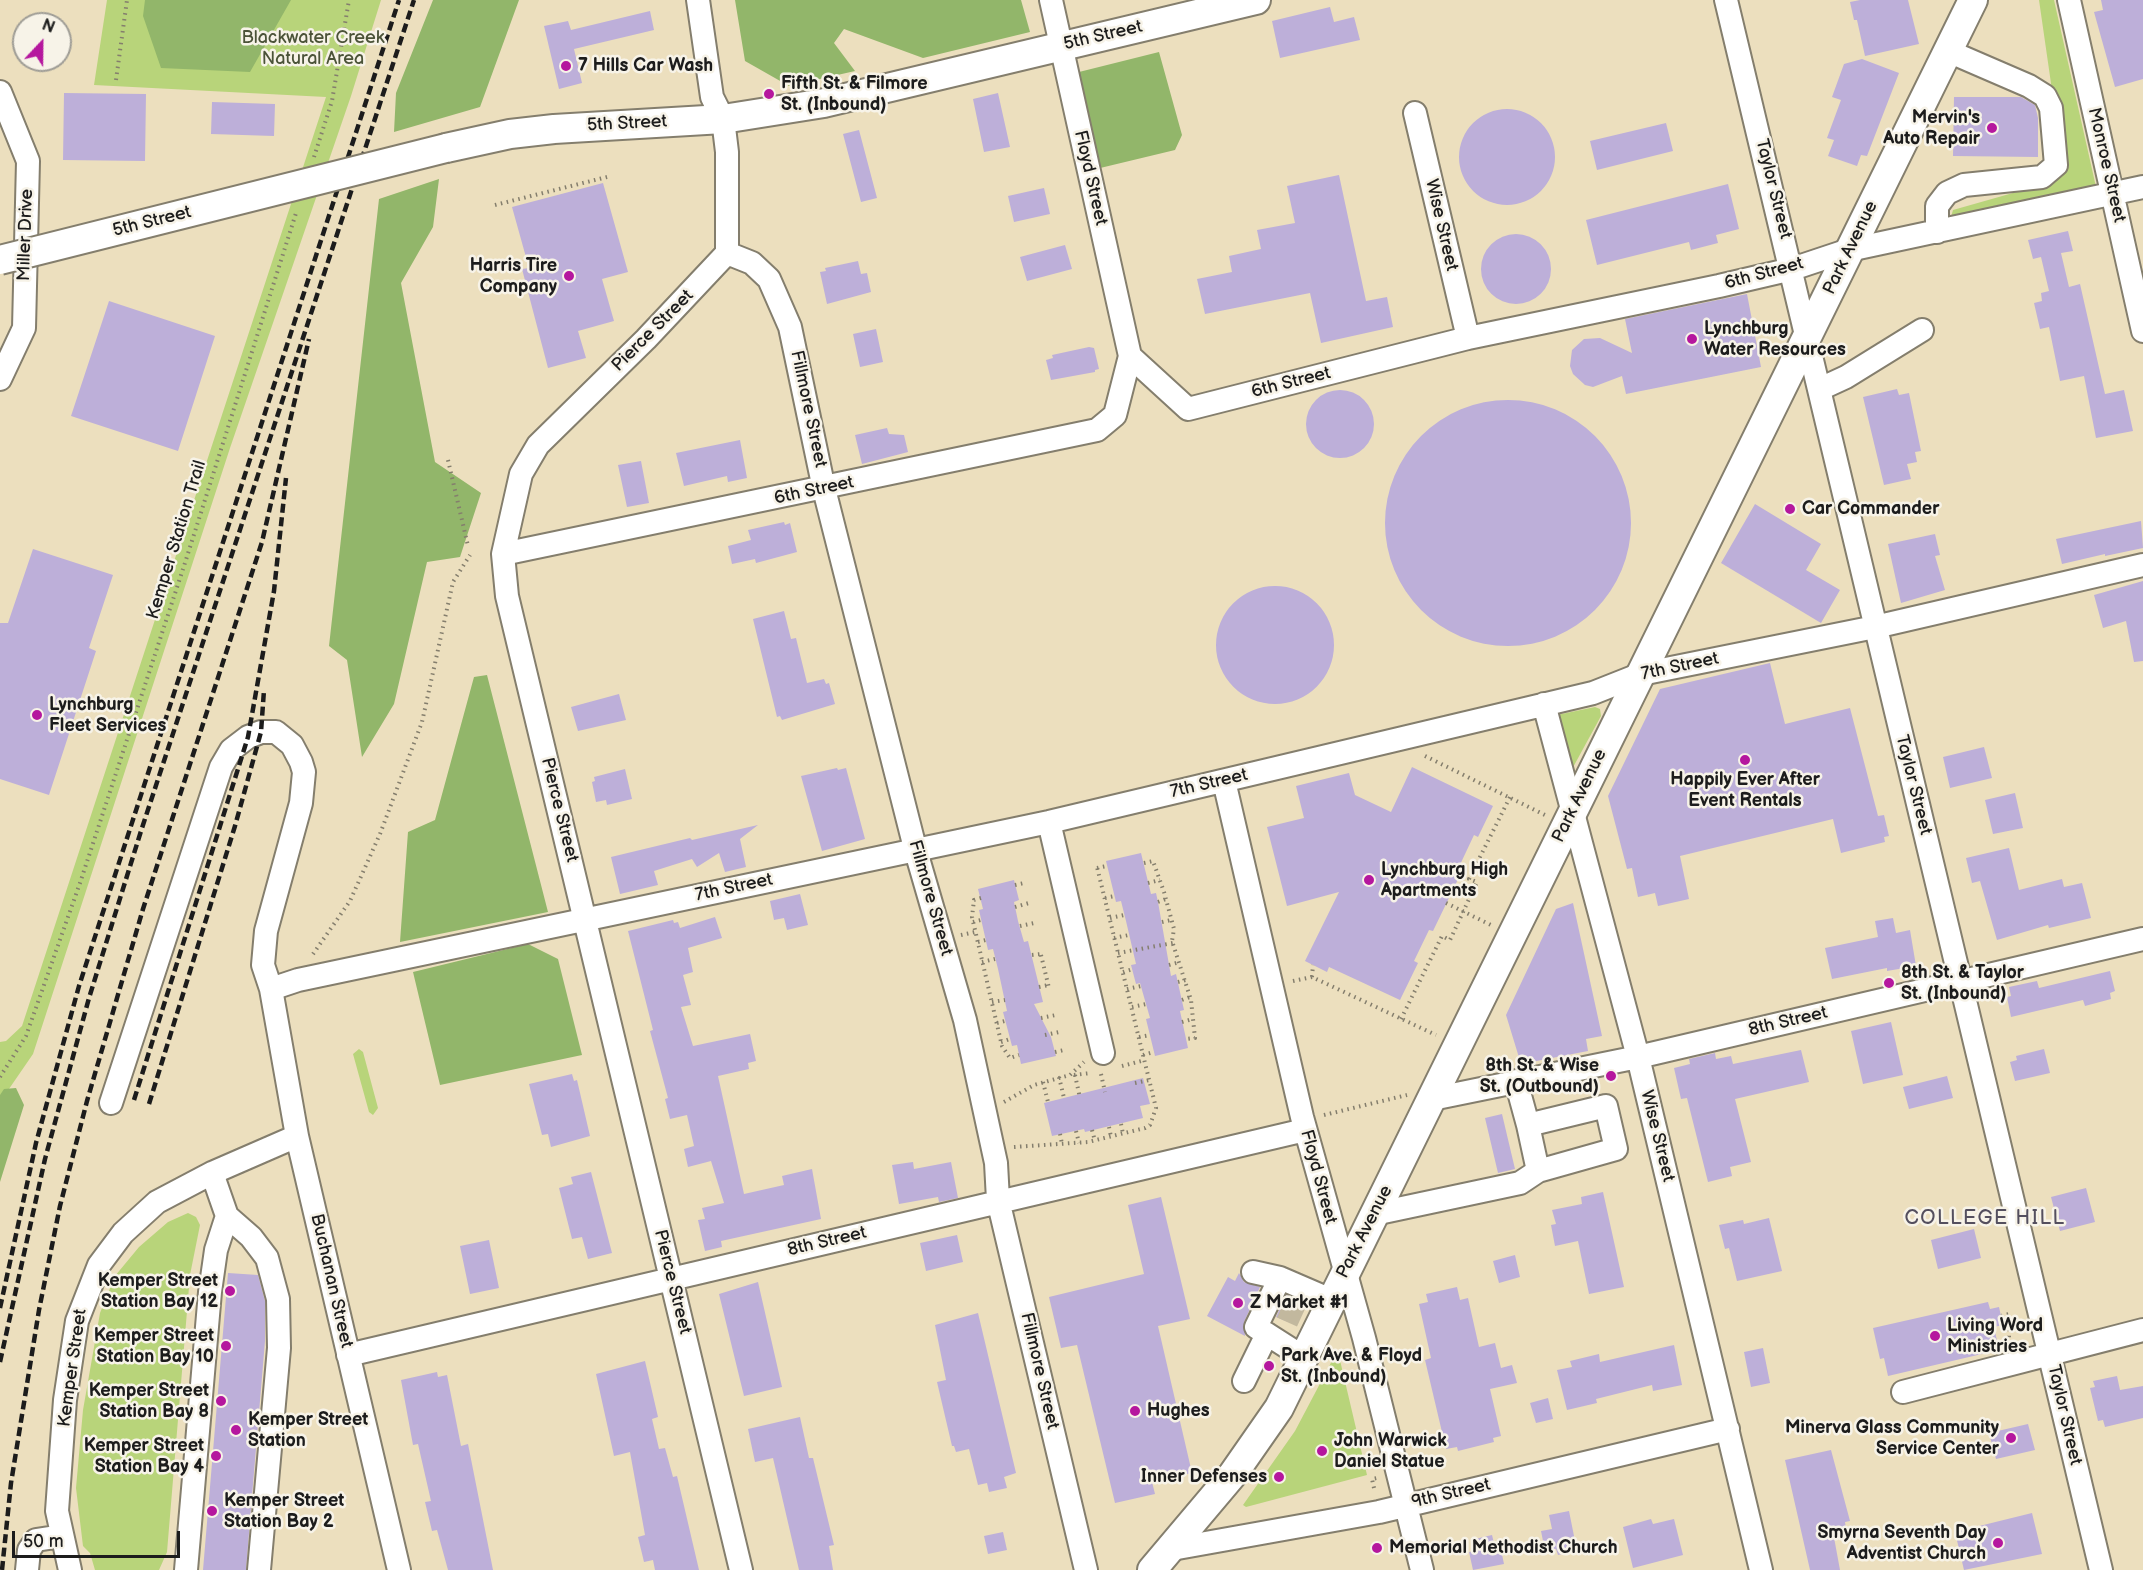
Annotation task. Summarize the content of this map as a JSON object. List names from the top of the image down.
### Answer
{
  "streets": {
    "main road": ["5th Street", "Park Avenue"],
    "street": [
      "Monroe Street",
      "Floyd Street",
      "Taylor Street",
      "Wise Street",
      "Miller Drive",
      "6th Street",
      "Pierce Street",
      "Fillmore Street",
      "7th Street",
      "8th Street",
      "Buchanan Street",
      "Kemper Street",
      "9th Street"
    ],
    "path": ["Kemper Station Trail"]
  },
  "crossings": [
    ["5th Street", "Floyd Street"],
    ["Monroe Street", "6th Street"],
    ["Floyd Street", "Park Avenue"],
    ["Floyd Street", "6th Street"],
    ["Floyd Street", "7th Street"],
    ["Floyd Street", "8th Street"],
    ["Floyd Street", "9th Street"],
    ["Taylor Street", "Park Avenue"],
    ["Taylor Street", "6th Street"],
    ["Taylor Street", "7th Street"],
    ["Taylor Street", "8th Street"],
    ["Wise Street", "Park Avenue"],
    ["Wise Street", "6th Street"],
    ["Wise Street", "7th Street"],
    ["Wise Street", "8th Street"],
    ["Wise Street", "9th Street"],
    ["Park Avenue", "6th Street"],
    ["Park Avenue", "7th Street"],
    ["Park Avenue", "8th Street"],
    ["Park Avenue", "9th Street"],
    ["6th Street", "Pierce Street"],
    ["6th Street", "Fillmore Street"],
    ["Pierce Street", "Fillmore Street"],
    ["Pierce Street", "7th Street"],
    ["Pierce Street", "8th Street"],
    ["Fillmore Street", "7th Street"],
    ["Fillmore Street", "8th Street"],
    ["7th Street", "Buchanan Street"],
    ["8th Street", "Buchanan Street"],
    ["Buchanan Street", "Kemper Street"]
  ],
  "districts": ["COLLEGE HILL"],
  "parks": ["Blackwater Creek Natural Area"],
  "places": [
    "7 Hills Car Wash",
    "Fifth St. & Filmore St. (Inbound)",
    "Mervin's Auto Repair",
    "Harris Tire Company",
    "Lynchburg Water Resources",
    "Car Commander",
    "Lynchburg Fleet Services",
    "Happily Ever After Event Rentals",
    "Lynchburg High Apartments",
    "8th St. & Taylor St. (Inbound)",
    "8th St. & Wise St. (Outbound)",
    "Kemper Street Station Bay 12",
    "Z Market #1",
    "Living Word Ministries",
    "Kemper Street Station Bay 10",
    "Park Ave. & Floyd St. (Inbound)",
    "Kemper Street Station Bay 8",
    "Hughes",
    "Kemper Street Station",
    "Minerva Glass Community Service Center",
    "John Warwick Daniel Statue",
    "Kemper Street Station Bay 4",
    "Inner Defenses",
    "Kemper Street Station Bay 2",
    "Smyrna Seventh Day Adventist Church",
    "Memorial Methodist Church"
  ],
  "scale_bar": "50 m",
  "north": "top"
}
